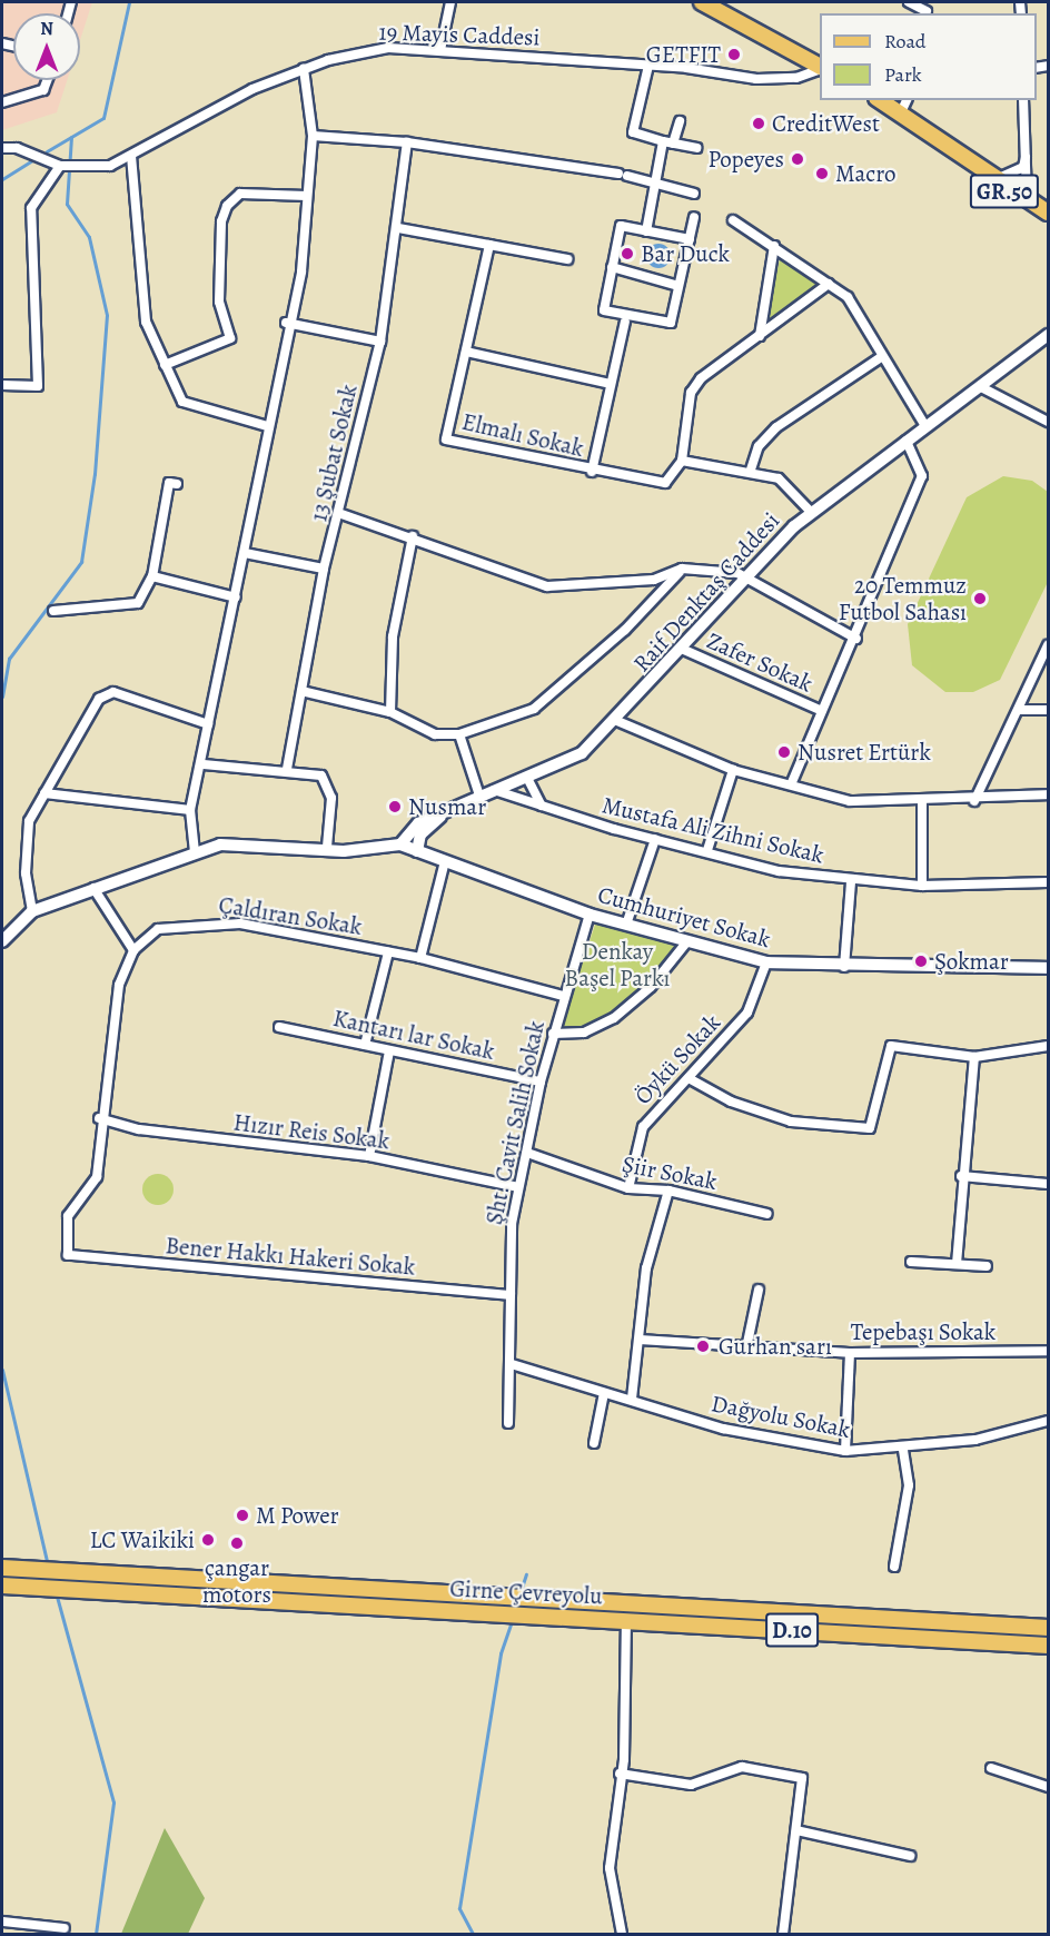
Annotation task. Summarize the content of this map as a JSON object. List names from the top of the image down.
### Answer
{
  "streets": {
    "main road": ["GR.50", "Girne Çevreyolu", "D.10"],
    "street": [
      "19 Mayis Caddesi",
      "Elmalı Sokak",
      "13 Şubat Sokak",
      "Raif Denktaş Caddesi",
      "Zafer Sokak",
      "Mustafa Ali Zihni Sokak",
      "Çaldıran Sokak",
      "Cumhuriyet Sokak",
      "Kantarı lar Sokak",
      "Öykü Sokak",
      "Şht. Cavit Salih Sokak",
      "Hızır Reis Sokak",
      "Şiir Sokak",
      "Bener Hakkı Hakeri Sokak",
      "Tepebaşı Sokak",
      "Dağyolu Sokak"
    ]
  },
  "crossings": [
    ["Raif Denktaş Caddesi", "Zafer Sokak"],
    ["Raif Denktaş Caddesi", "Mustafa Ali Zihni Sokak"],
    ["Raif Denktaş Caddesi", "Cumhuriyet Sokak"],
    ["Çaldıran Sokak", "Şht. Cavit Salih Sokak"],
    ["Cumhuriyet Sokak", "Öykü Sokak"],
    ["Cumhuriyet Sokak", "Şht. Cavit Salih Sokak"],
    ["Kantarı lar Sokak", "Şht. Cavit Salih Sokak"],
    ["Öykü Sokak", "Şiir Sokak"],
    ["Şht. Cavit Salih Sokak", "Hızır Reis Sokak"],
    ["Şht. Cavit Salih Sokak", "Şiir Sokak"],
    ["Şht. Cavit Salih Sokak", "Bener Hakkı Hakeri Sokak"],
    ["Şht. Cavit Salih Sokak", "Dağyolu Sokak"],
    ["Hızır Reis Sokak", "Bener Hakkı Hakeri Sokak"]
  ],
  "parks": ["Denkay Başel Parkı"],
  "places": [
    "GETFIT",
    "CreditWest",
    "Popeyes",
    "Macro",
    "Bar Duck",
    "20 Temmuz Futbol Sahası",
    "Nusret Ertürk",
    "Nusmar",
    "Şokmar",
    "Gurhan sarı",
    "M Power",
    "LC Waikiki",
    "çangar motors"
  ],
  "legend": ["Road", "Park"],
  "north": "top"
}
